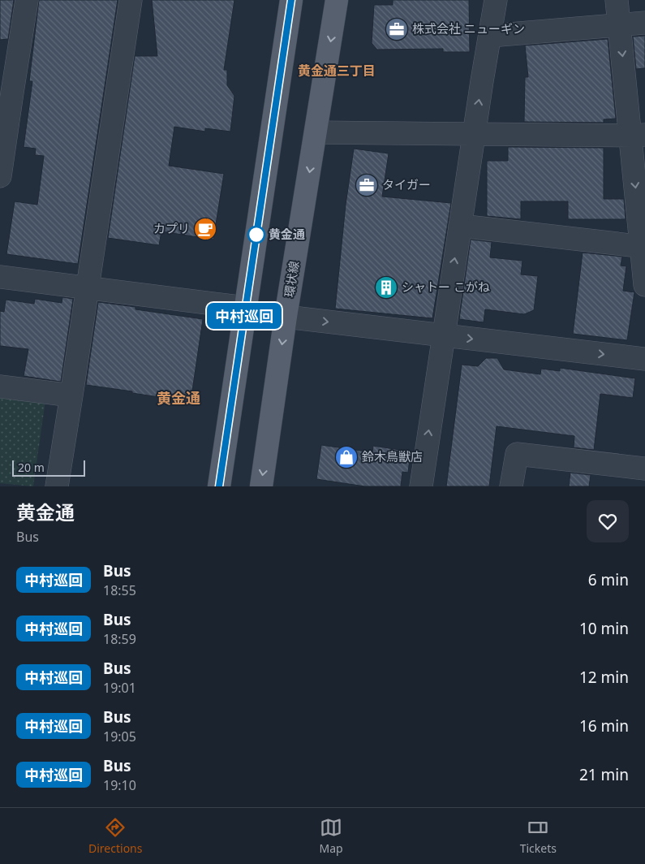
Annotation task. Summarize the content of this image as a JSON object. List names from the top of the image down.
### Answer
{
  "streets": {
    "main road": ["環状線"]
  },
  "districts": ["黄金通三丁目", "黄金通"],
  "places": {
    "office": ["株式会社 ニューギン", "タイガー"],
    "cafe": ["カプリ"],
    "other": ["黄金通"],
    "building": ["シャトー こがね"],
    "shop": ["鈴木鳥獣店"]
  },
  "lines": ["bus line 中村巡回"],
  "scale_bar": "20 m",
  "page": {
    "on_map": "中村巡回",
    "scale": "20 m",
    "heading": ["黄金通", "Bus"],
    "list": [
      {
        "mark": "中村巡回",
        "name": "Bus",
        "note": "18:55",
        "value": "6 min"
      },
      {
        "mark": "中村巡回",
        "name": "Bus",
        "note": "18:59",
        "value": "10 min"
      },
      {
        "mark": "中村巡回",
        "name": "Bus",
        "note": "19:01",
        "value": "12 min"
      },
      {
        "mark": "中村巡回",
        "name": "Bus",
        "note": "19:05",
        "value": "16 min"
      },
      {
        "mark": "中村巡回",
        "name": "Bus",
        "note": "19:10",
        "value": "21 min"
      }
    ],
    "tabs": ["Directions", "Map", "Tickets"]
  }
}
